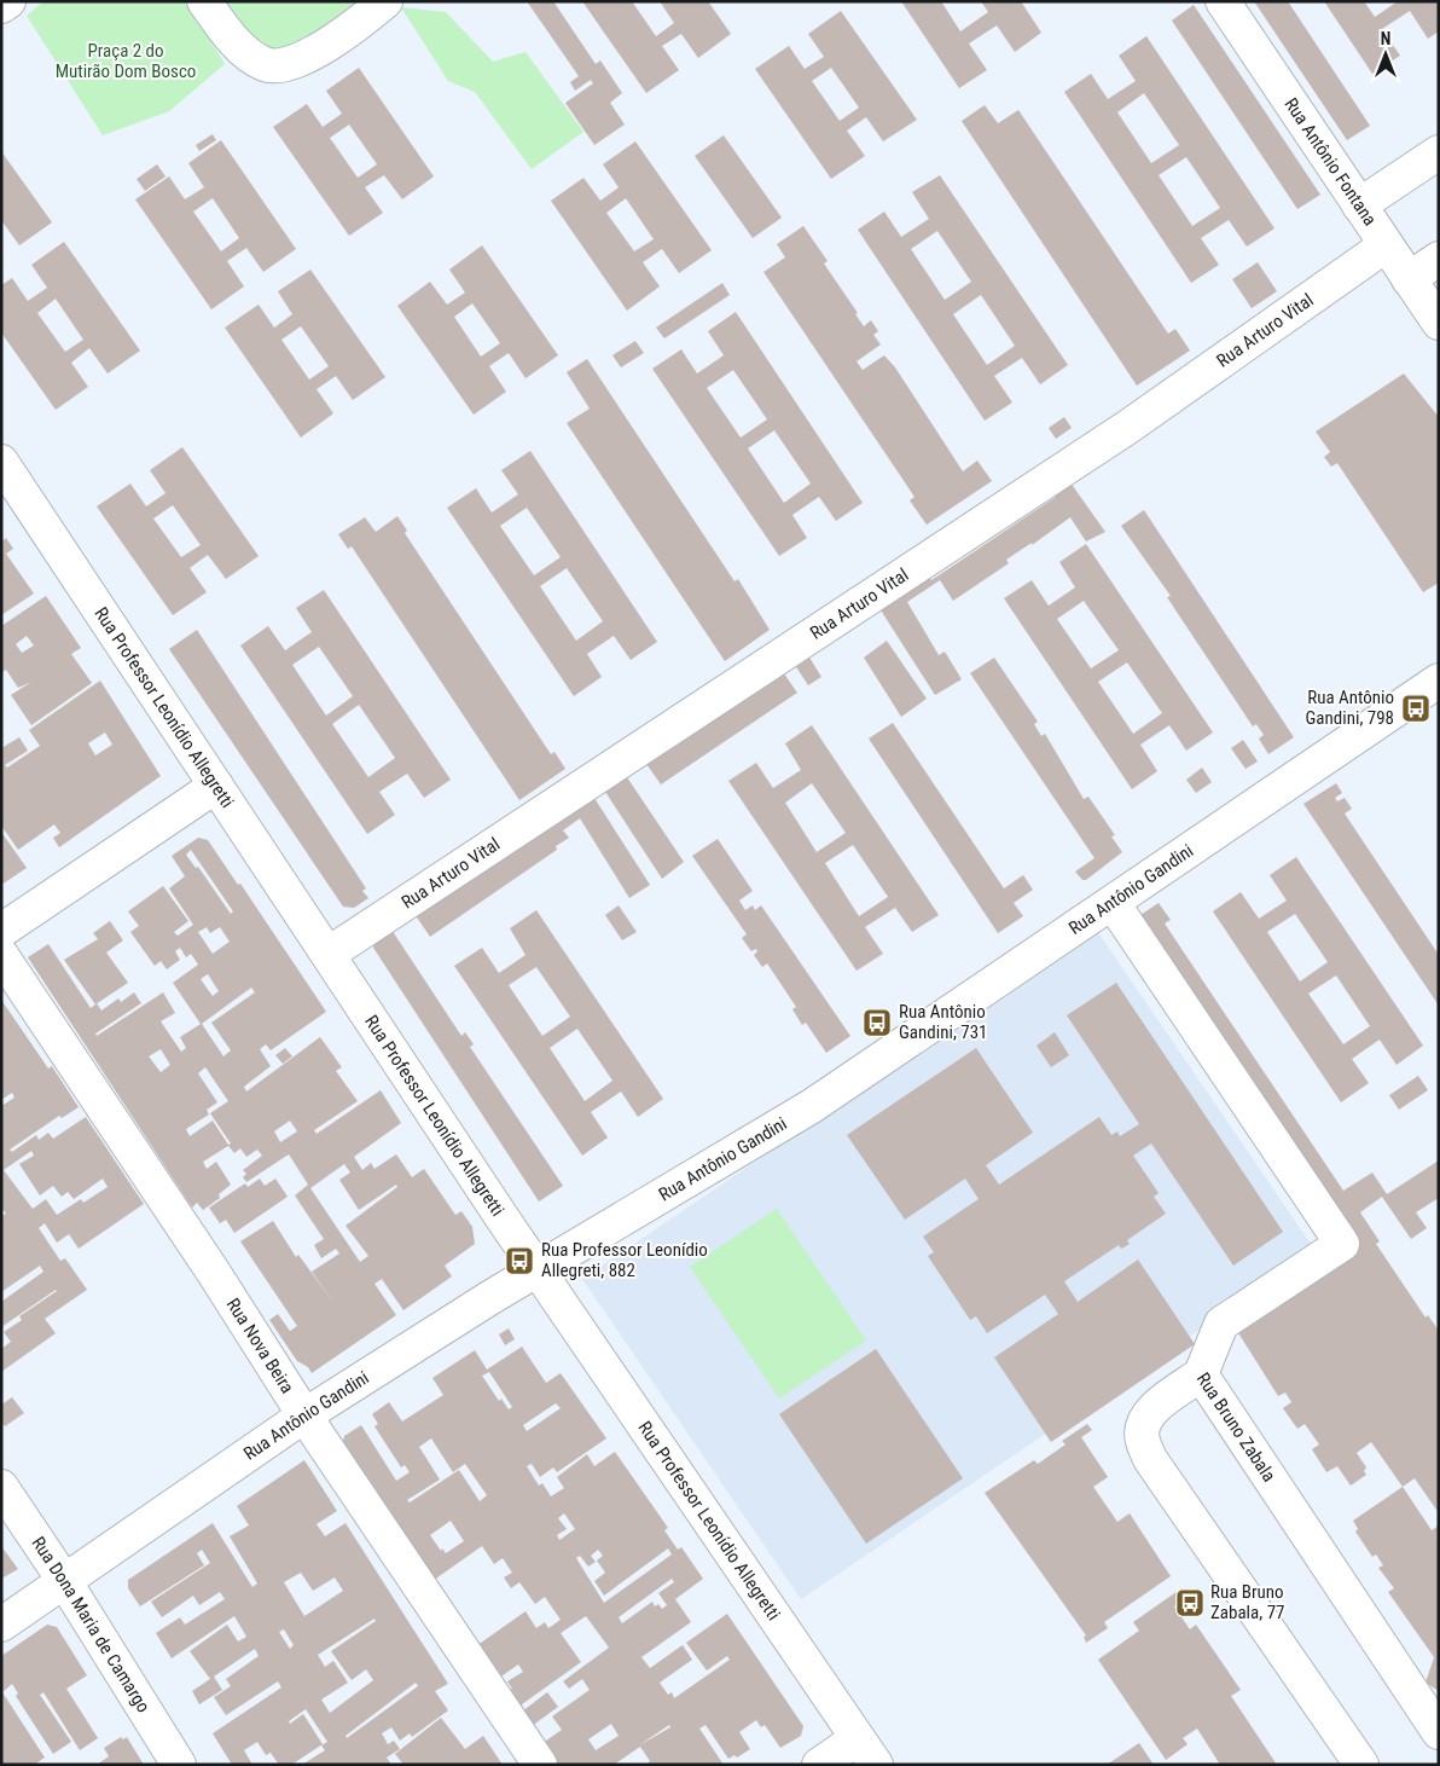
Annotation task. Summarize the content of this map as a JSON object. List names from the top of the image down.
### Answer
{
  "streets": {
    "street": [
      "Rua Antônio Fontana",
      "Rua Arturo Vital",
      "Rua Professor Leonídio Allegretti",
      "Rua Antônio Gandini",
      "Rua Nova Beira",
      "Rua Bruno Zabala",
      "Rua Dona Maria de Camargo"
    ]
  },
  "crossings": [
    ["Rua Antônio Fontana", "Rua Arturo Vital"],
    ["Rua Arturo Vital", "Rua Professor Leonídio Allegretti"],
    ["Rua Professor Leonídio Allegretti", "Rua Antônio Gandini"],
    ["Rua Antônio Gandini", "Rua Nova Beira"],
    ["Rua Antônio Gandini", "Rua Dona Maria de Camargo"]
  ],
  "parks": ["Praça 2 do Mutirão Dom Bosco"],
  "places": {
    "bus stop": [
      "Rua Antônio Gandini, 798",
      "Rua Antônio Gandini, 731",
      "Rua Professor Leonídio Allegreti, 882",
      "Rua Bruno Zabala, 77"
    ]
  },
  "north": "top"
}
